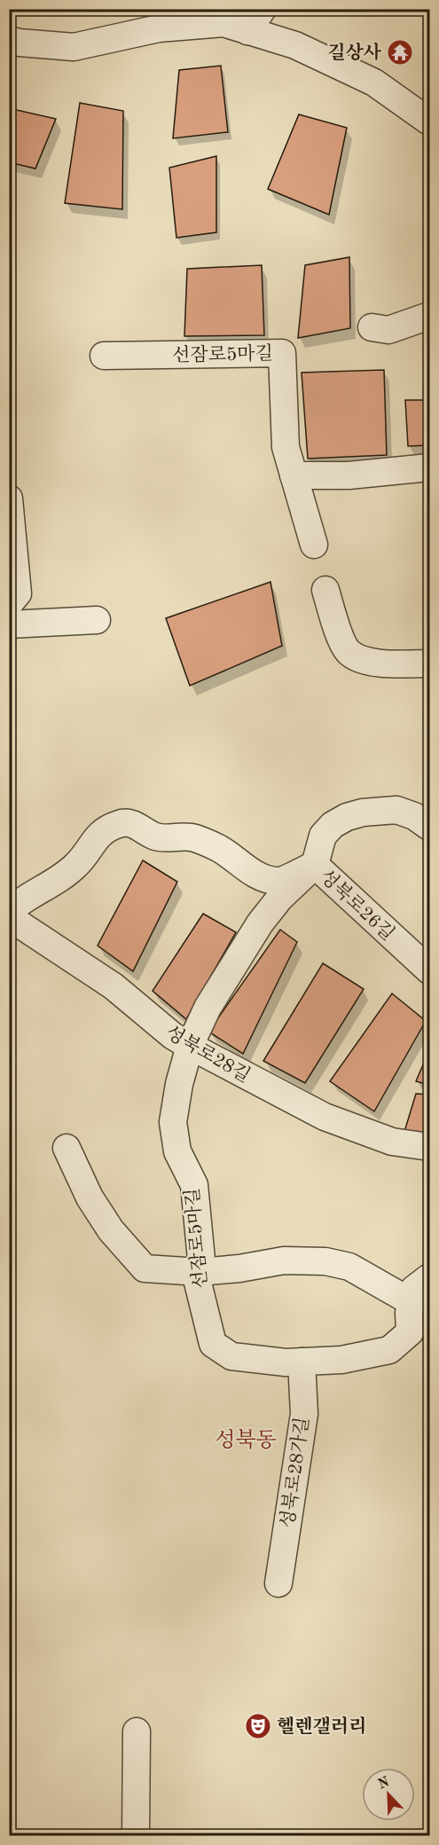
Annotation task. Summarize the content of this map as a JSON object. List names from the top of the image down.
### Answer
{
  "streets": {
    "street": [
      "선잠로5마길",
      "성북로26길",
      "성북로28길",
      "성북로28가길"
    ]
  },
  "crossings": [
    ["선잠로5마길", "성북로26길"],
    ["선잠로5마길", "성북로28길"],
    ["선잠로5마길", "성북로28가길"]
  ],
  "districts": ["성북동"],
  "places": {
    "temple": ["길상사"],
    "theatre": ["헬렌갤러리"]
  },
  "north": "top left"
}
